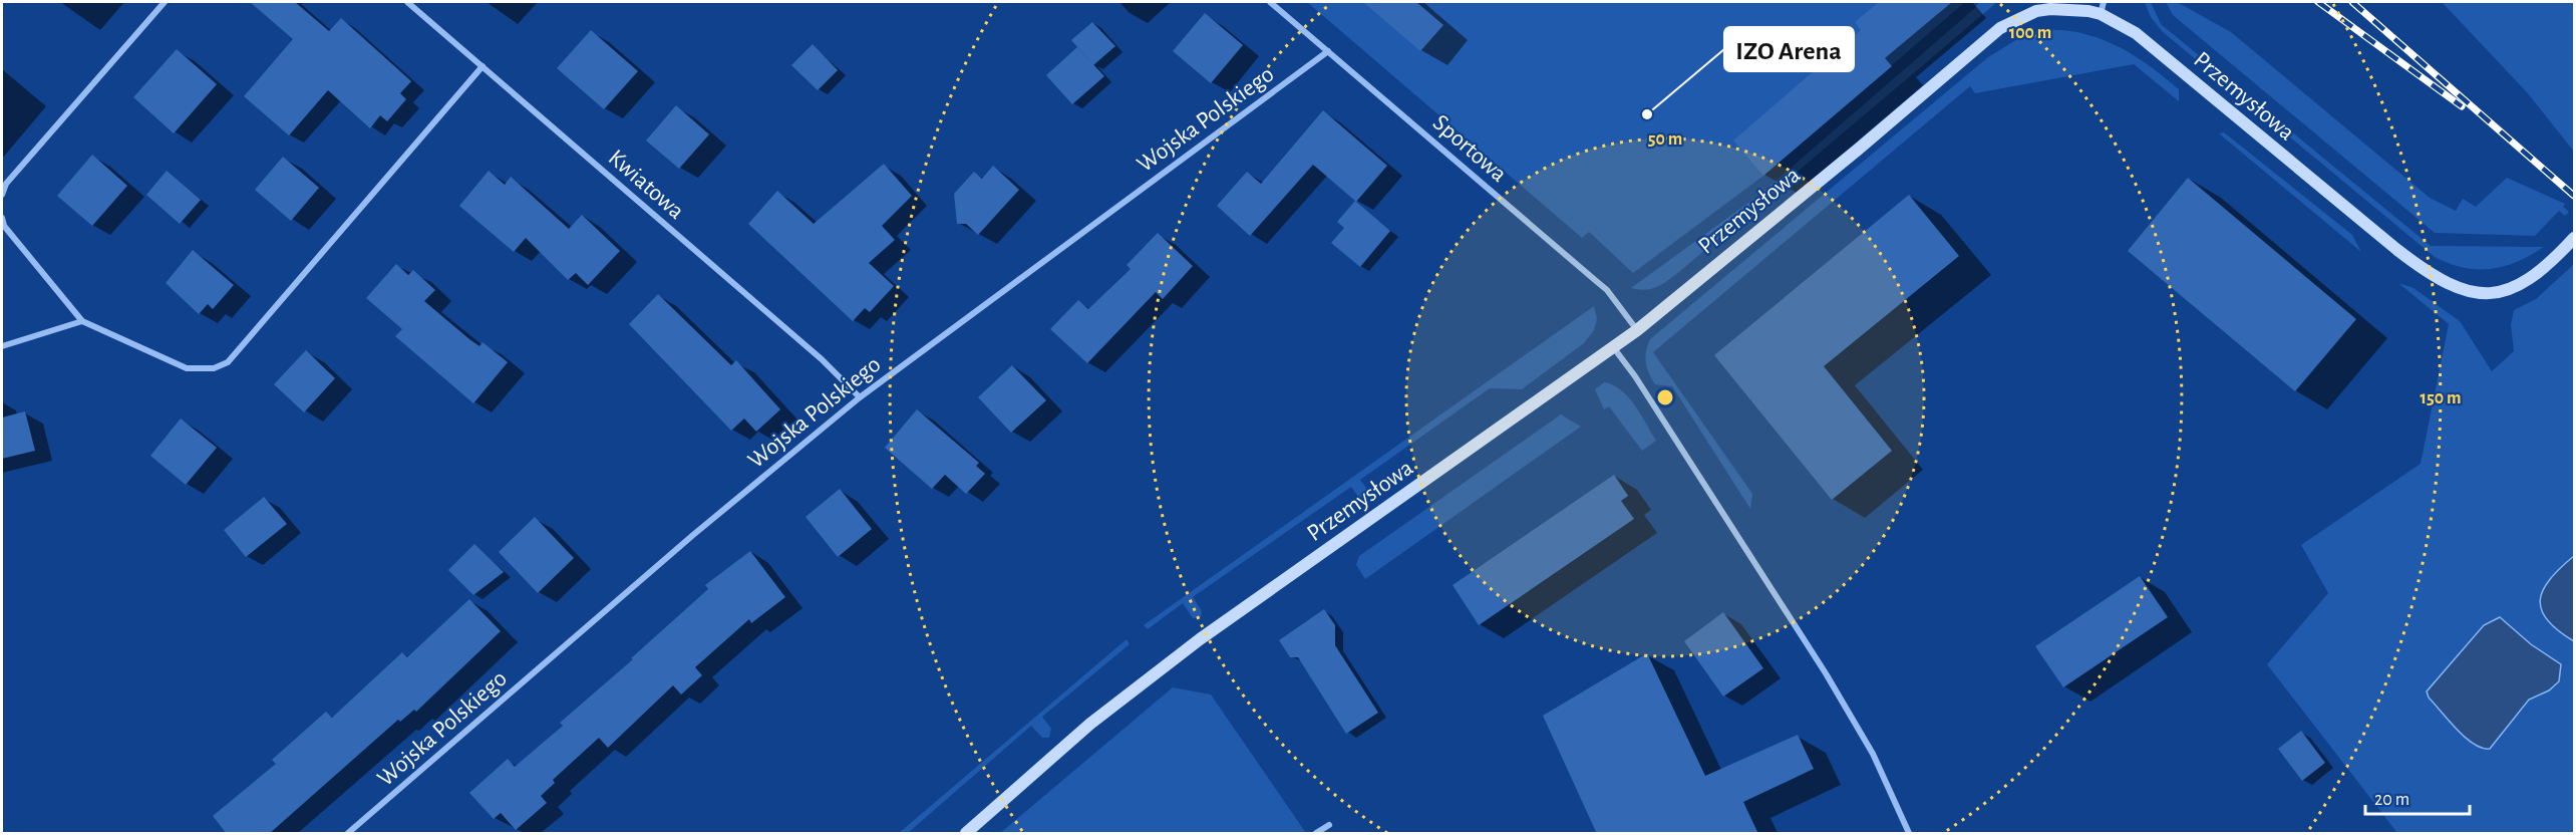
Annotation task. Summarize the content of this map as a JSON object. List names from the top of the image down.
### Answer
{
  "streets": {
    "street": [
      "Przemysłowa",
      "Wojska Polskiego",
      "Sportowa",
      "Kwiatowa"
    ]
  },
  "crossings": [
    ["Przemysłowa", "Sportowa"],
    ["Wojska Polskiego", "Sportowa"],
    ["Wojska Polskiego", "Kwiatowa"]
  ],
  "places": ["IZO Arena"],
  "scale_bar": "20 m",
  "rings": ["100 m", "50 m", "150 m"]
}
